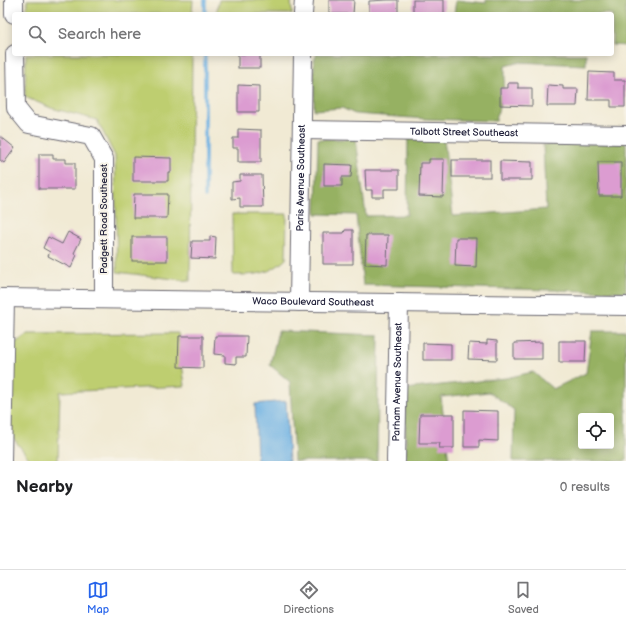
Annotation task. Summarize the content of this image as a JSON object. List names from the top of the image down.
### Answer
{
  "streets": {
    "street": [
      "Talbott Street Southeast",
      "Paris Avenue Southeast",
      "Padgett Road Southeast",
      "Waco Boulevard Southeast",
      "Parham Avenue Southeast"
    ]
  },
  "crossings": [
    ["Talbott Street Southeast", "Paris Avenue Southeast"],
    ["Paris Avenue Southeast", "Waco Boulevard Southeast"],
    ["Padgett Road Southeast", "Waco Boulevard Southeast"],
    ["Waco Boulevard Southeast", "Parham Avenue Southeast"]
  ],
  "page": {
    "search": "Search here",
    "heading": ["Nearby", "0 results"],
    "nav": ["Map", "Directions", "Saved"]
  }
}
